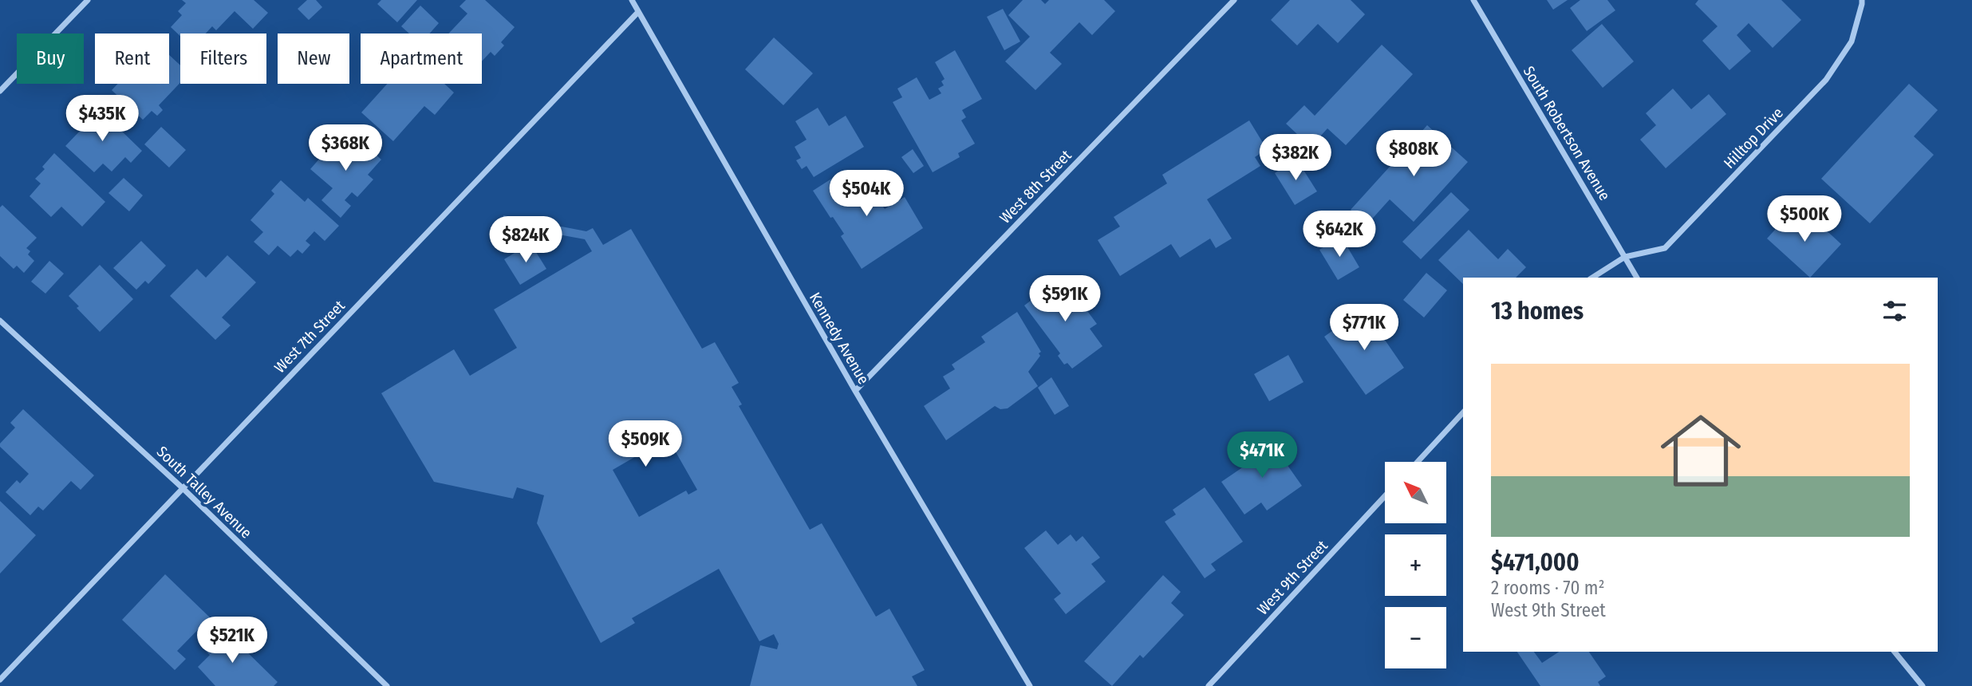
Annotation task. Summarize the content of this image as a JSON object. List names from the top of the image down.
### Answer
{
  "streets": {
    "street": [
      "South Robertson Avenue",
      "Hilltop Drive",
      "West 8th Street",
      "West 7th Street",
      "Kennedy Avenue",
      "South Talley Avenue",
      "West 9th Street"
    ]
  },
  "crossings": [
    ["South Robertson Avenue", "Hilltop Drive"],
    ["West 8th Street", "Kennedy Avenue"],
    ["West 7th Street", "Kennedy Avenue"],
    ["West 7th Street", "South Talley Avenue"]
  ],
  "north": "top left",
  "page": {
    "chip": [
      "Buy",
      "Rent",
      "Filters",
      "New",
      "Apartment"
    ],
    "price": [
      "$435K",
      "$368K",
      "$808K",
      "$382K",
      "$504K",
      "$500K",
      "$642K",
      "$824K",
      "$591K",
      "$771K",
      "$509K",
      "$471K",
      "$521K"
    ],
    "heading": "13 homes",
    "list": [
      {
        "name": "$471,000",
        "note": "2 rooms · 70 m² · West 9th Street"
      }
    ],
    "map_buttons": ["+", "−"]
  }
}
